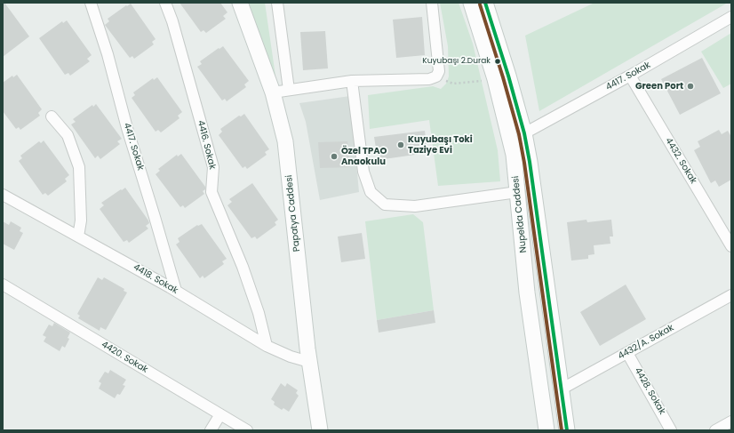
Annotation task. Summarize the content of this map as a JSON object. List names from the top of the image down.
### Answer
{
  "streets": {
    "street": [
      "4417. Sokak",
      "4416. Sokak",
      "4432. Sokak",
      "Papatya Caddesi",
      "Nupelda Caddesi",
      "4418. Sokak",
      "4432/A. Sokak",
      "4420. Sokak",
      "4428. Sokak"
    ]
  },
  "crossings": [
    ["4417. Sokak", "4432. Sokak"],
    ["4417. Sokak", "Nupelda Caddesi"],
    ["4417. Sokak", "4418. Sokak"],
    ["4416. Sokak", "4418. Sokak"],
    ["Papatya Caddesi", "4418. Sokak"],
    ["Nupelda Caddesi", "4432/A. Sokak"],
    ["4432/A. Sokak", "4428. Sokak"]
  ],
  "places": [
    "Kuyubaşı 2.Durak",
    "Green Port",
    "Kuyubaşı Toki Taziye Evi",
    "Özel TPAO Anaokulu"
  ]
}
